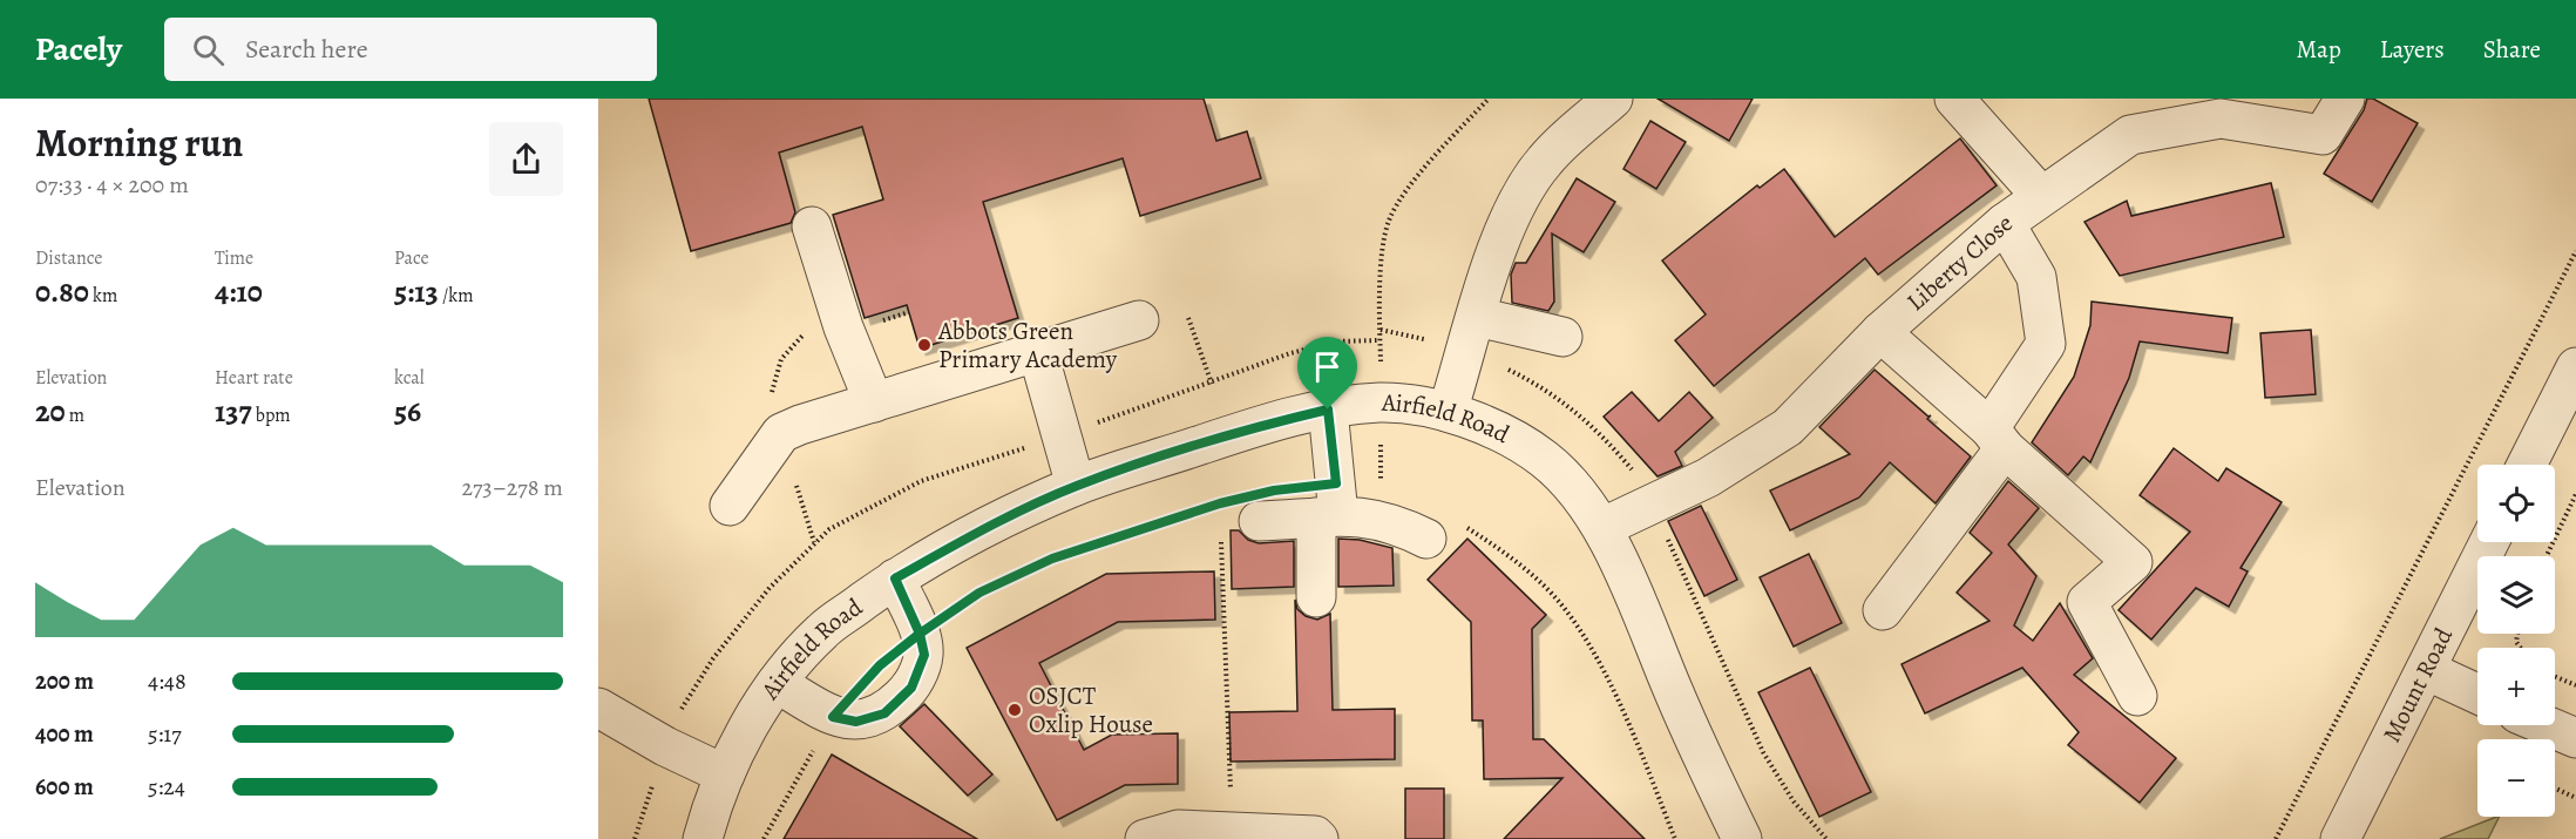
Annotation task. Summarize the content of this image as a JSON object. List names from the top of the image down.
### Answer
{
  "streets": {
    "street": ["Liberty Close", "Airfield Road", "Mount Road"]
  },
  "crossings": [
    ["Liberty Close", "Airfield Road"]
  ],
  "places": ["Abbots Green Primary Academy", "OSJCT Oxlip House"],
  "page": {
    "header": "Pacely",
    "search": "Search here",
    "nav": ["Map", "Layers", "Share"],
    "heading": ["Morning run", "07:33 · 4 × 200 m"],
    "stats": [
      ["Distance", "0.80 km"],
      ["Time", "4:10"],
      ["Pace", "5:13 /km"],
      ["Elevation", "20 m"],
      ["Heart rate", "137 bpm"],
      ["kcal", "56"]
    ],
    "chart": ["Elevation", "273–278 m"],
    "map_buttons": ["+", "−"],
    "list": [
      {
        "name": "200 m",
        "note": "4:48"
      },
      {
        "name": "400 m",
        "note": "5:17"
      },
      {
        "name": "600 m",
        "note": "5:24"
      }
    ]
  }
}
